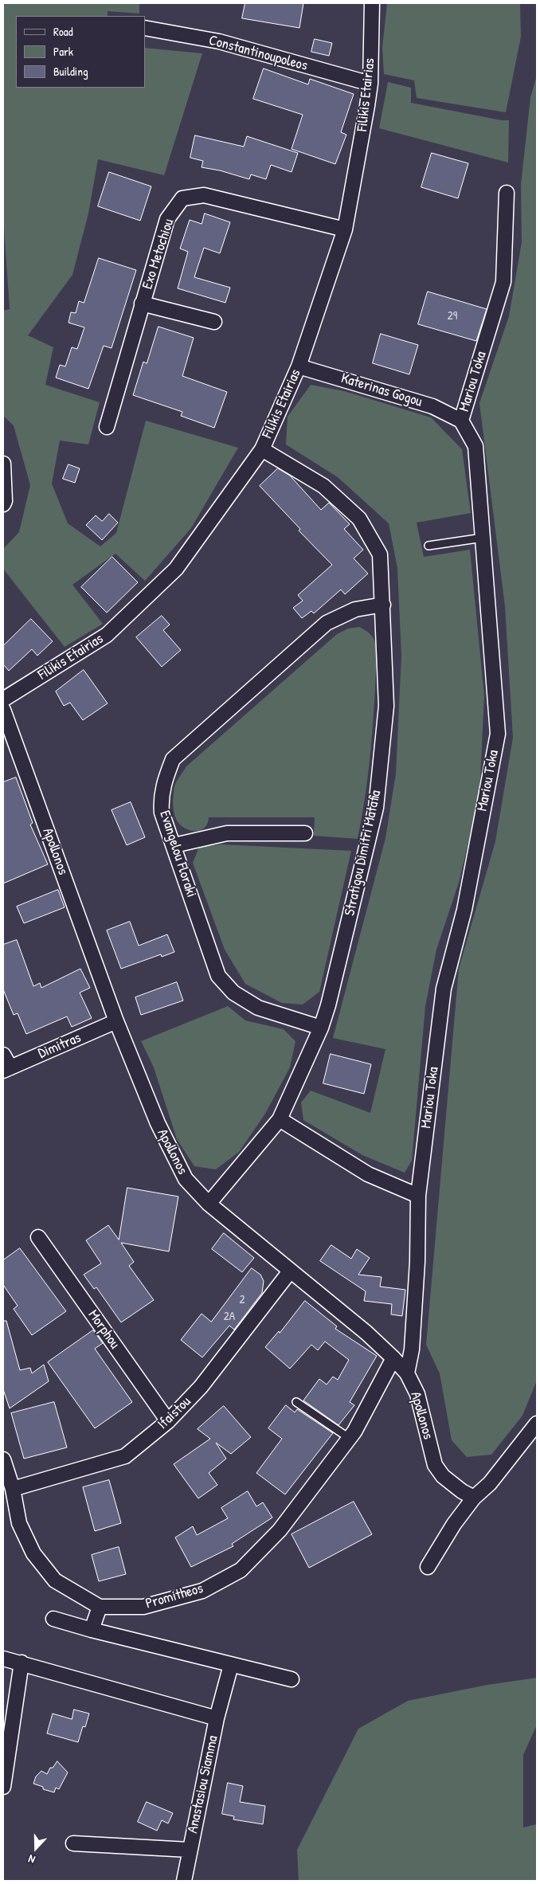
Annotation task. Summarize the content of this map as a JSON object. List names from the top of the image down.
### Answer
{
  "streets": {
    "street": [
      "Constantinoupoleos",
      "Filikis Etairias",
      "Exo Metochiou",
      "Mariou Toka",
      "Katerinas Gogou",
      "Apollonos",
      "Stratigou Dimitri Matafia",
      "Evangelou Floraki",
      "Dimitras",
      "Morphou",
      "Ifaistou",
      "Promitheos",
      "Anastasiou Siamma"
    ]
  },
  "crossings": [
    ["Constantinoupoleos", "Filikis Etairias"],
    ["Filikis Etairias", "Exo Metochiou"],
    ["Filikis Etairias", "Katerinas Gogou"],
    ["Filikis Etairias", "Stratigou Dimitri Matafia"],
    ["Mariou Toka", "Katerinas Gogou"],
    ["Mariou Toka", "Apollonos"],
    ["Apollonos", "Stratigou Dimitri Matafia"],
    ["Apollonos", "Dimitras"],
    ["Apollonos", "Ifaistou"],
    ["Apollonos", "Promitheos"],
    ["Stratigou Dimitri Matafia", "Evangelou Floraki"],
    ["Morphou", "Ifaistou"]
  ],
  "house_numbers": ["29", "2", "2A"],
  "legend": ["Road", "Park", "Building"],
  "north": "bottom"
}
